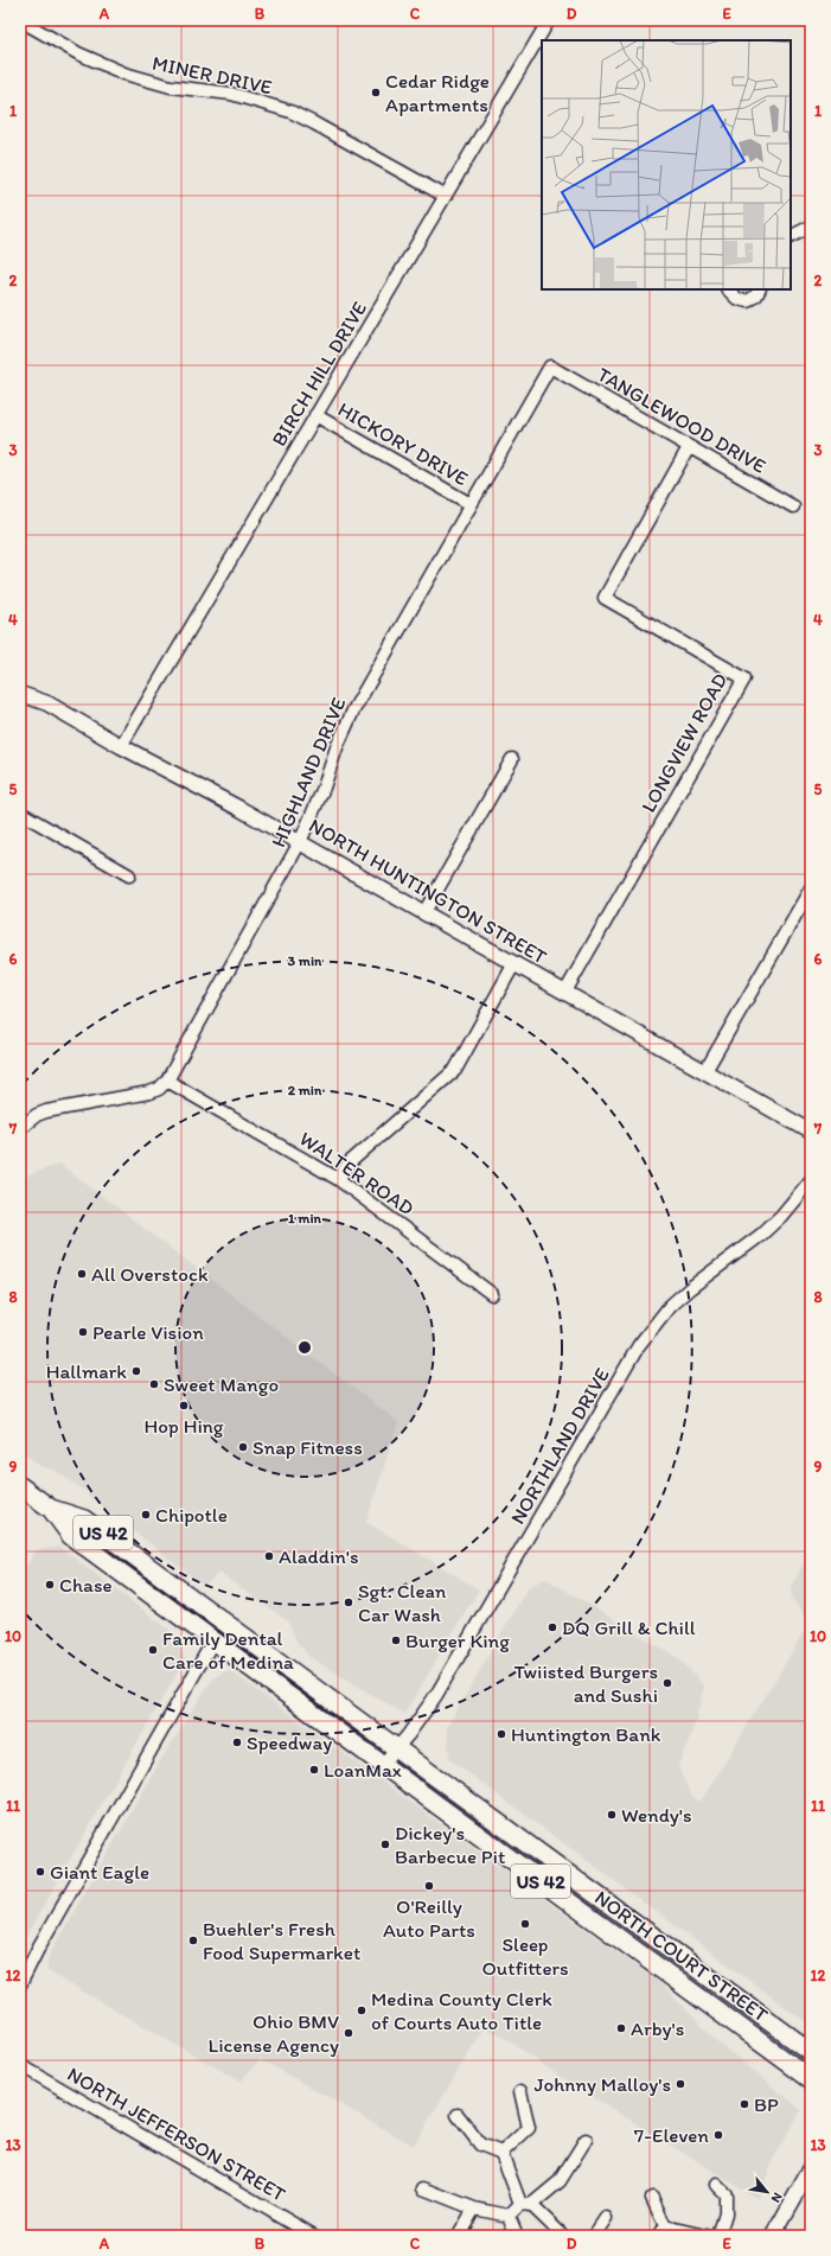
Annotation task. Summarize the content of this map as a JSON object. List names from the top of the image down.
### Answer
{
  "streets": {
    "main road": ["US 42", "NORTH COURT STREET"],
    "street": [
      "MINER DRIVE",
      "BIRCH HILL DRIVE",
      "TANGLEWOOD DRIVE",
      "HICKORY DRIVE",
      "LONGVIEW ROAD",
      "HIGHLAND DRIVE",
      "NORTH HUNTINGTON STREET",
      "WALTER ROAD",
      "NORTHLAND DRIVE",
      "NORTH JEFFERSON STREET"
    ]
  },
  "crossings": [
    ["MINER DRIVE", "BIRCH HILL DRIVE"],
    ["BIRCH HILL DRIVE", "HICKORY DRIVE"],
    ["BIRCH HILL DRIVE", "NORTH HUNTINGTON STREET"],
    ["TANGLEWOOD DRIVE", "LONGVIEW ROAD"],
    ["TANGLEWOOD DRIVE", "HIGHLAND DRIVE"],
    ["HICKORY DRIVE", "HIGHLAND DRIVE"],
    ["LONGVIEW ROAD", "NORTH HUNTINGTON STREET"],
    ["HIGHLAND DRIVE", "NORTH HUNTINGTON STREET"],
    ["HIGHLAND DRIVE", "WALTER ROAD"],
    ["NORTHLAND DRIVE", "NORTH COURT STREET"]
  ],
  "places": [
    "Cedar Ridge Apartments",
    "All Overstock",
    "Pearle Vision",
    "Hallmark",
    "Sweet Mango",
    "Hop Hing",
    "Snap Fitness",
    "Chipotle",
    "Aladdin's",
    "Chase",
    "Sgt. Clean Car Wash",
    "DQ Grill & Chill",
    "Burger King",
    "Family Dental Care of Medina",
    "Twiisted Burgers and Sushi",
    "Huntington Bank",
    "Speedway",
    "LoanMax",
    "Wendy's",
    "Dickey's Barbecue Pit",
    "Giant Eagle",
    "O'Reilly Auto Parts",
    "Sleep Outfitters",
    "Buehler's Fresh Food Supermarket",
    "Medina County Clerk of Courts Auto Title",
    "Arby's",
    "Ohio BMV License Agency",
    "Johnny Malloy's",
    "BP",
    "7-Eleven"
  ],
  "north": "bottom right",
  "grid": {
    "columns": [
      "A",
      "B",
      "C",
      "D",
      "E"
    ],
    "rows": [
      "1",
      "2",
      "3",
      "4",
      "5",
      "6",
      "7",
      "8",
      "9",
      "10",
      "11",
      "12",
      "13"
    ]
  },
  "rings": ["3 min", "2 min", "1 min"]
}
